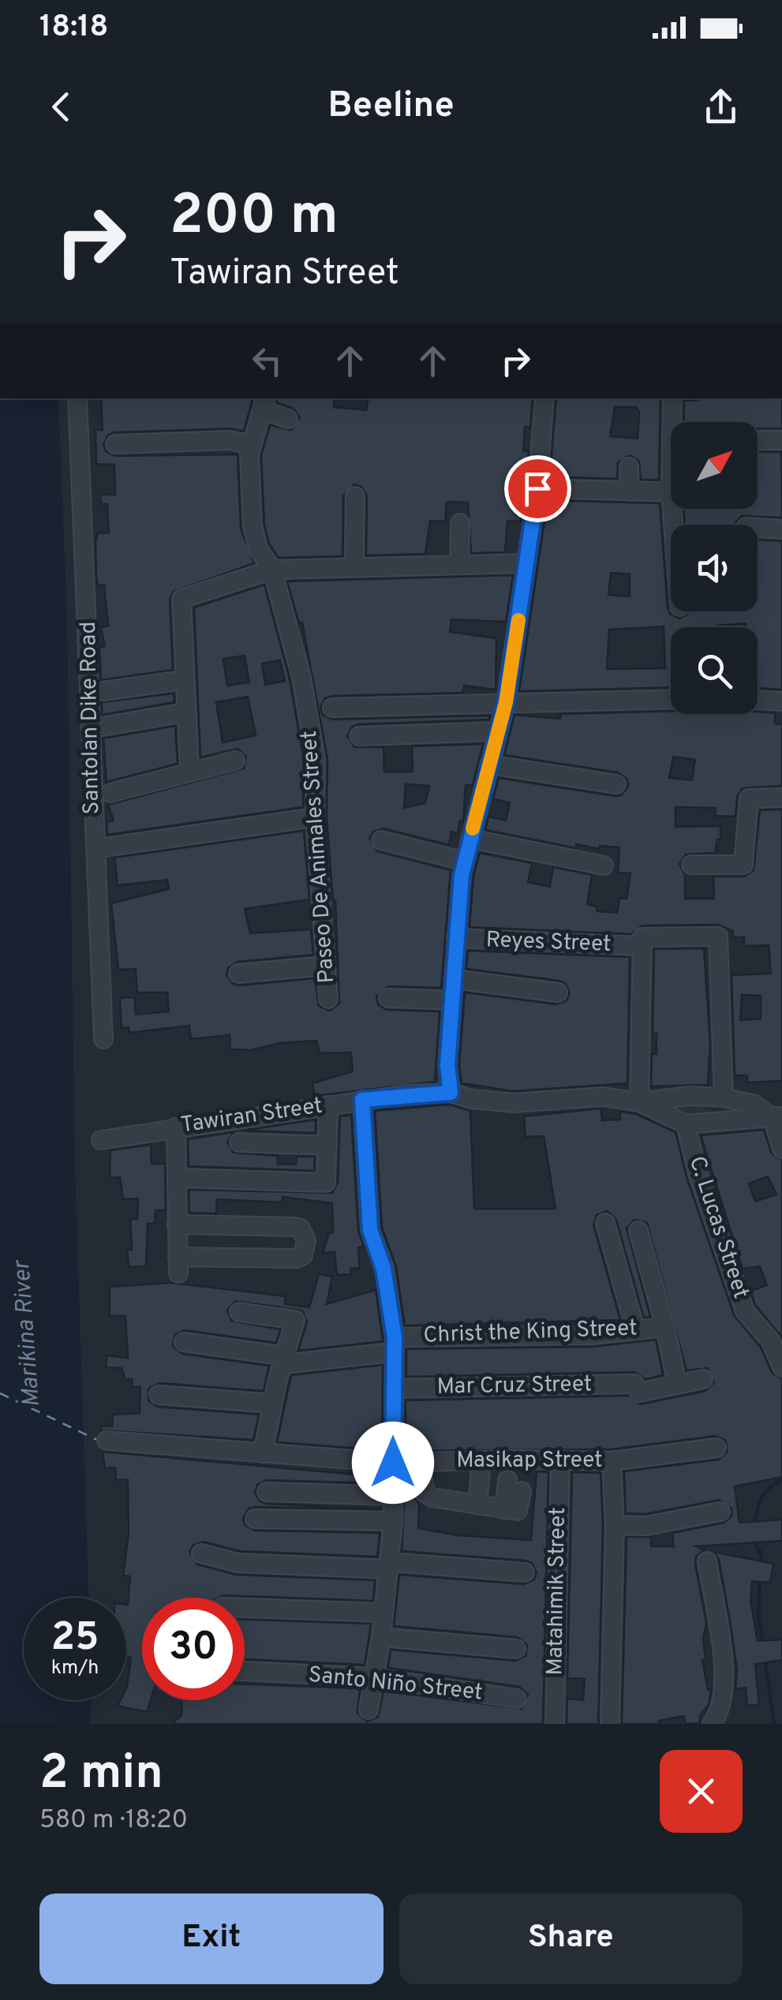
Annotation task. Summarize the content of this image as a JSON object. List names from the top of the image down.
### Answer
{
  "streets": {
    "street": [
      "Santolan Dike Road",
      "Paseo De Animales Street",
      "Reyes Street",
      "Tawiran Street",
      "C. Lucas Street",
      "Christ the King Street",
      "Mar Cruz Street",
      "Masikap Street",
      "Matahimik Street",
      "Santo Niño Street"
    ]
  },
  "crossings": [
    ["Masikap Street", "Matahimik Street"]
  ],
  "water": ["Marikina River"],
  "north": "top right",
  "page": {
    "status": "18:18",
    "header": "Beeline",
    "turn": ["200 m", "Tawiran Street"],
    "speed": "25 km/h",
    "limit": "30",
    "heading": ["2 min", "580 m · 18:20"],
    "buttons": ["Exit", "Share"]
  }
}
